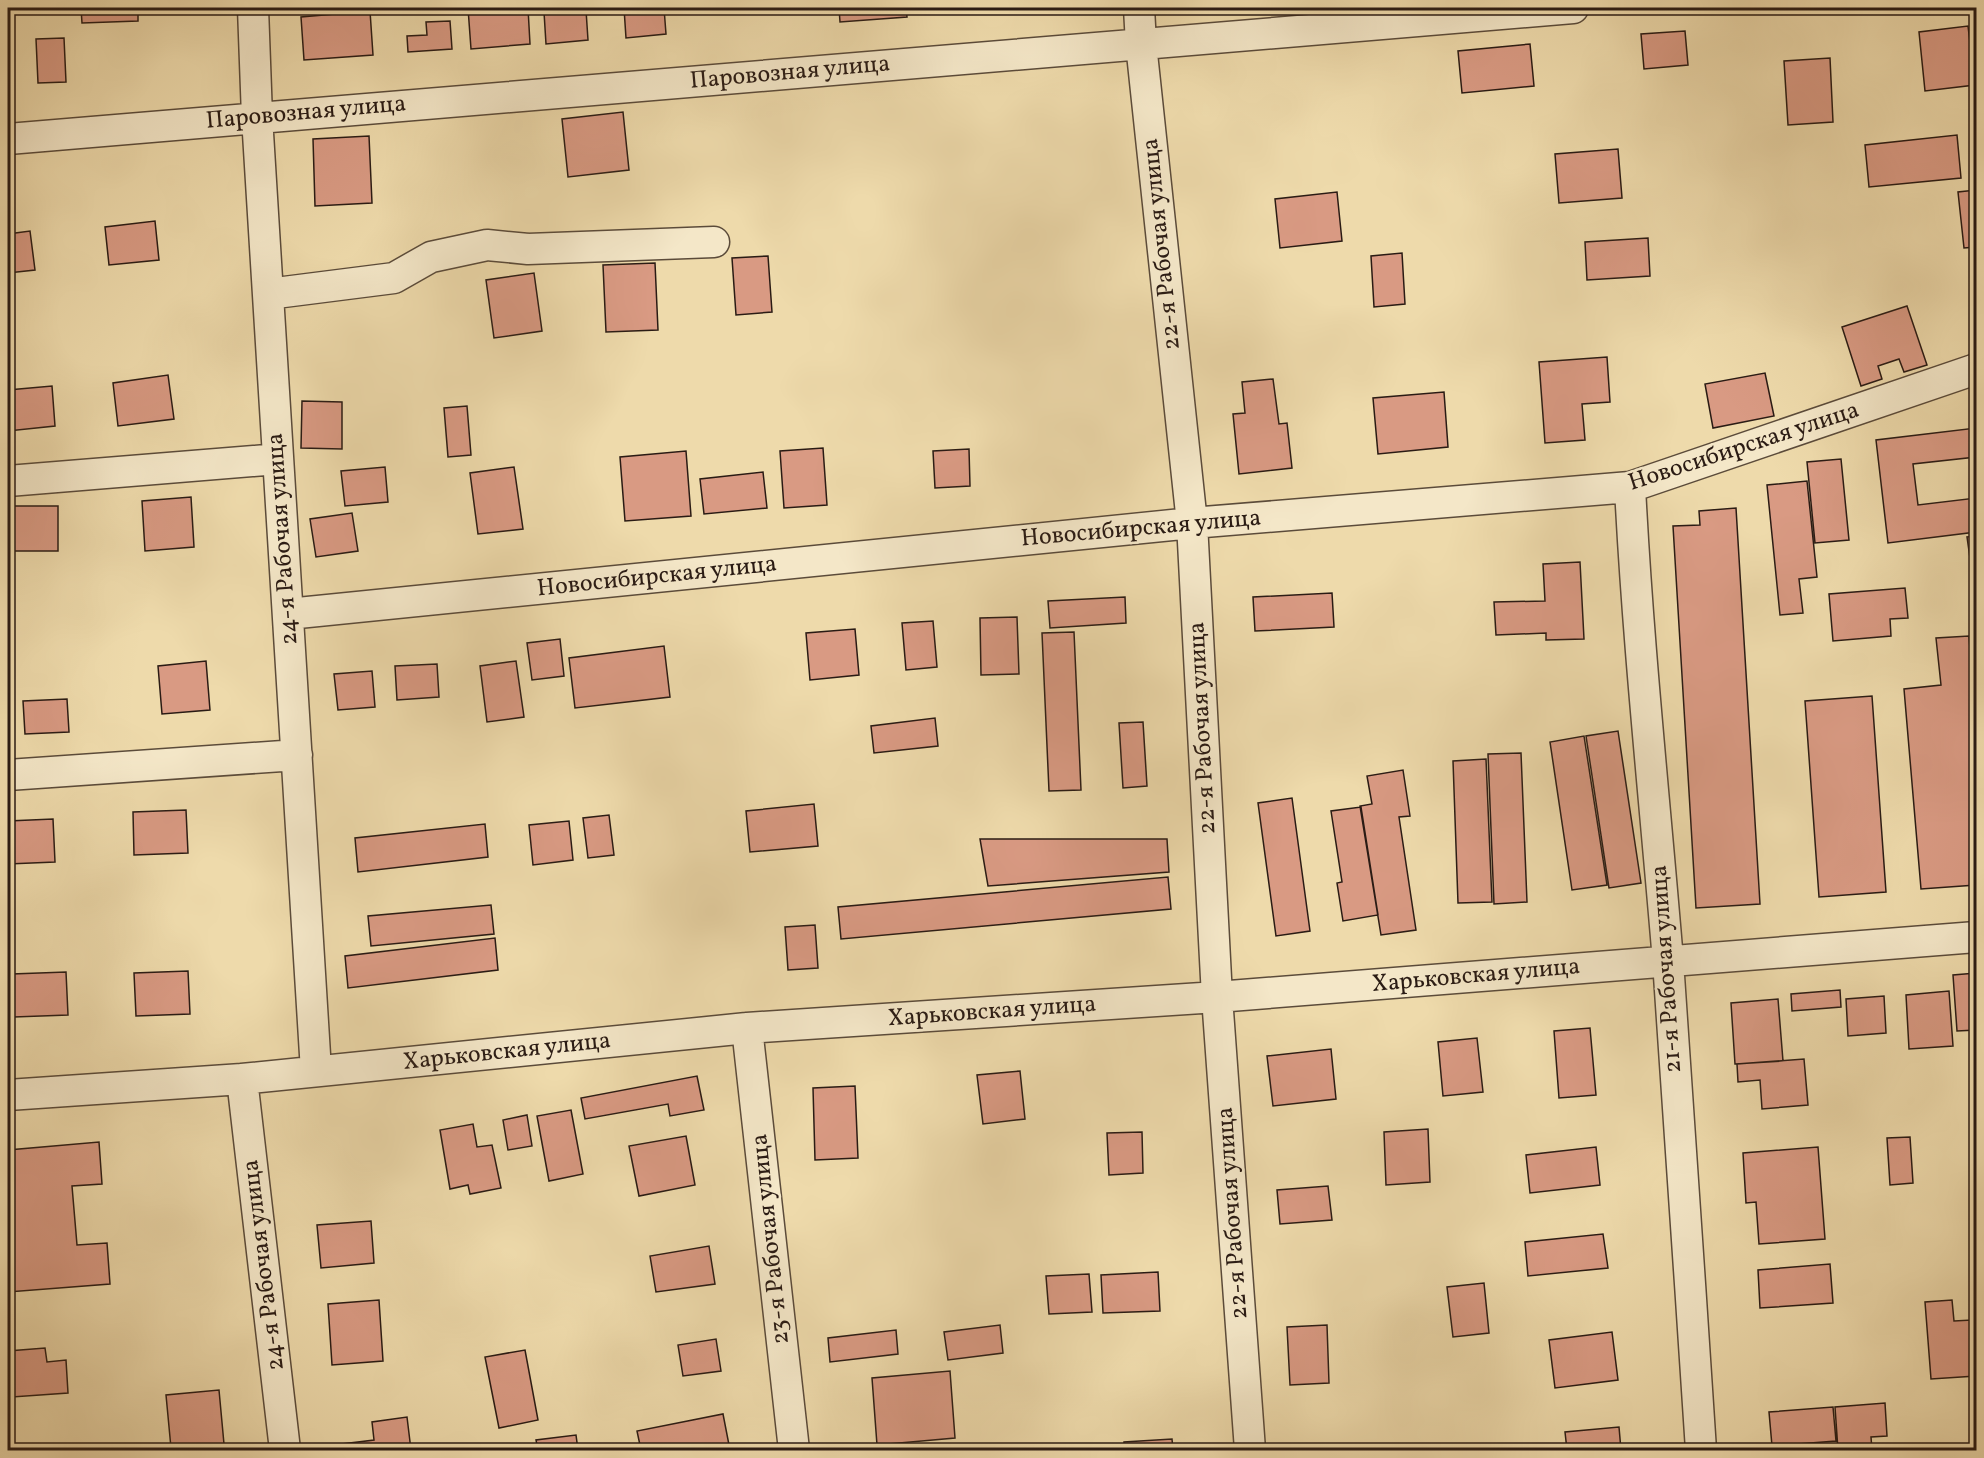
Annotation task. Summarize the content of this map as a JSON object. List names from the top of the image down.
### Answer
{
  "streets": {
    "street": [
      "Паровозная улица",
      "22-я Рабочая улица",
      "Новосибирская улица",
      "24-я Рабочая улица",
      "21-я Рабочая улица",
      "Харьковская улица",
      "23-я Рабочая улица"
    ]
  },
  "crossings": [
    ["Паровозная улица", "22-я Рабочая улица"],
    ["Паровозная улица", "24-я Рабочая улица"],
    ["22-я Рабочая улица", "Новосибирская улица"],
    ["22-я Рабочая улица", "Харьковская улица"],
    ["Новосибирская улица", "24-я Рабочая улица"],
    ["Новосибирская улица", "21-я Рабочая улица"],
    ["24-я Рабочая улица", "Харьковская улица"],
    ["21-я Рабочая улица", "Харьковская улица"],
    ["Харьковская улица", "23-я Рабочая улица"]
  ]
}
